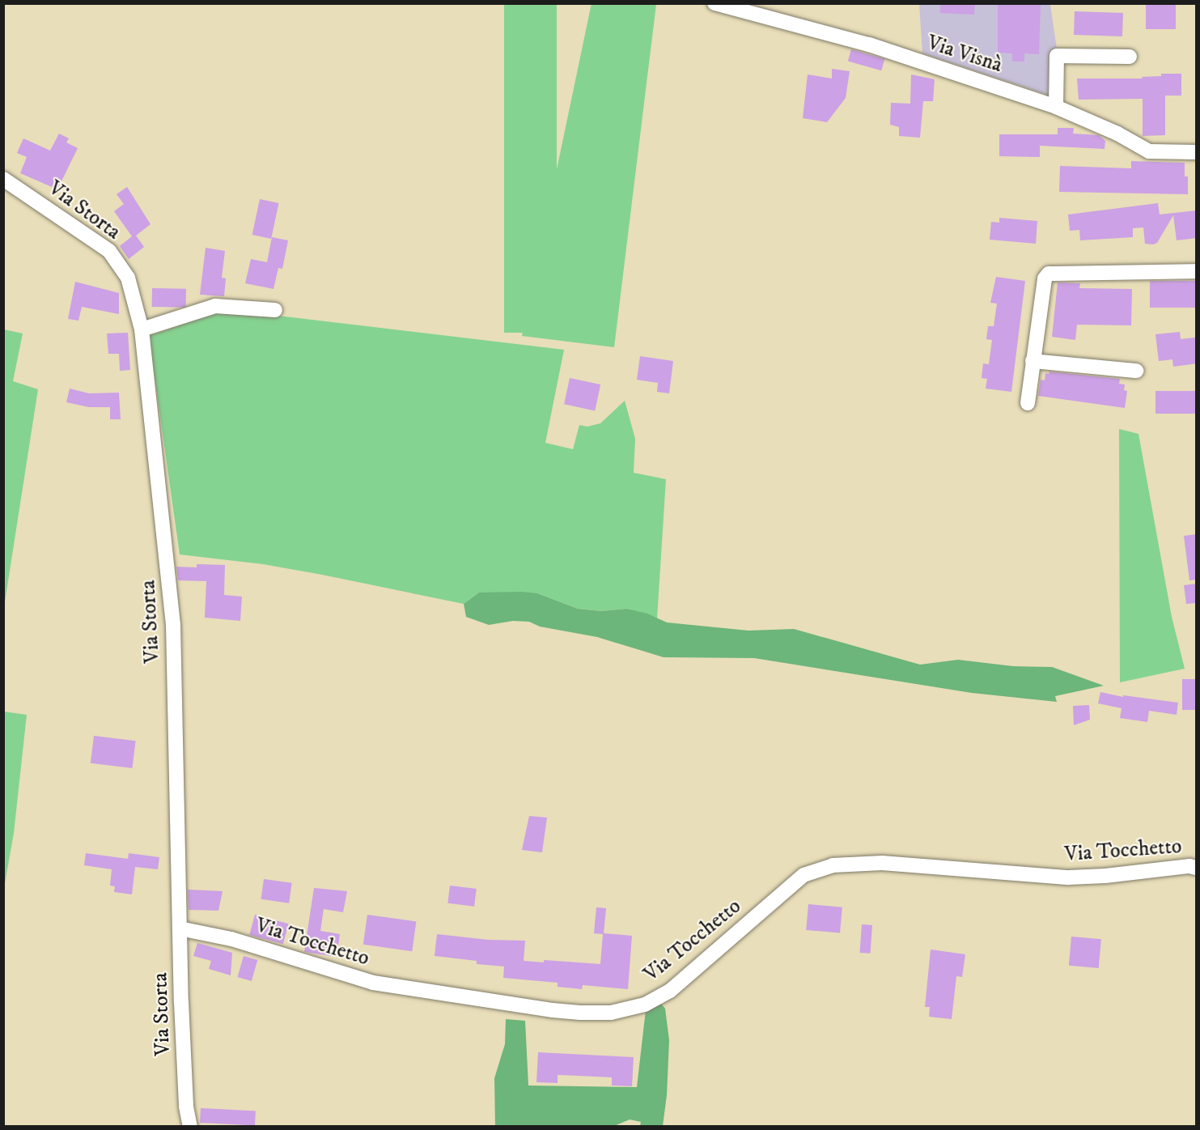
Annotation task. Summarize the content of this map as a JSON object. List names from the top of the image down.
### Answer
{
  "streets": {
    "street": ["Via Visnà", "Via Storta", "Via Tocchetto"]
  },
  "crossings": [
    ["Via Storta", "Via Tocchetto"]
  ]
}
